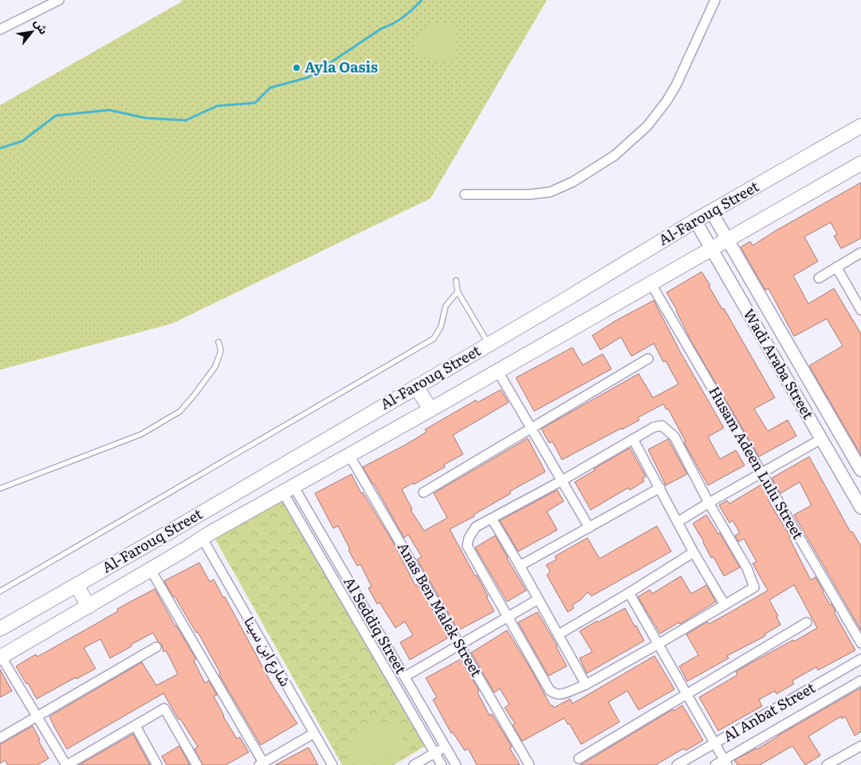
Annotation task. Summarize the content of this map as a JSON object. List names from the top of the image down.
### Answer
{
  "streets": {
    "main road": ["Al-Farouq Street", "Wadi Araba Street"],
    "street": [
      "Husam Adeen Lulu Street",
      "Anas Ben Malek Street",
      "Al Seddiq Street",
      "شارع ابن سينا",
      "Al Anbat Street"
    ]
  },
  "crossings": [
    ["Al-Farouq Street", "Wadi Araba Street"],
    ["Al-Farouq Street", "Husam Adeen Lulu Street"],
    ["Al-Farouq Street", "Anas Ben Malek Street"],
    ["Al-Farouq Street", "Al Seddiq Street"],
    ["Al-Farouq Street", "شارع ابن سينا"]
  ],
  "places": ["Ayla Oasis"],
  "north": "top right"
}
